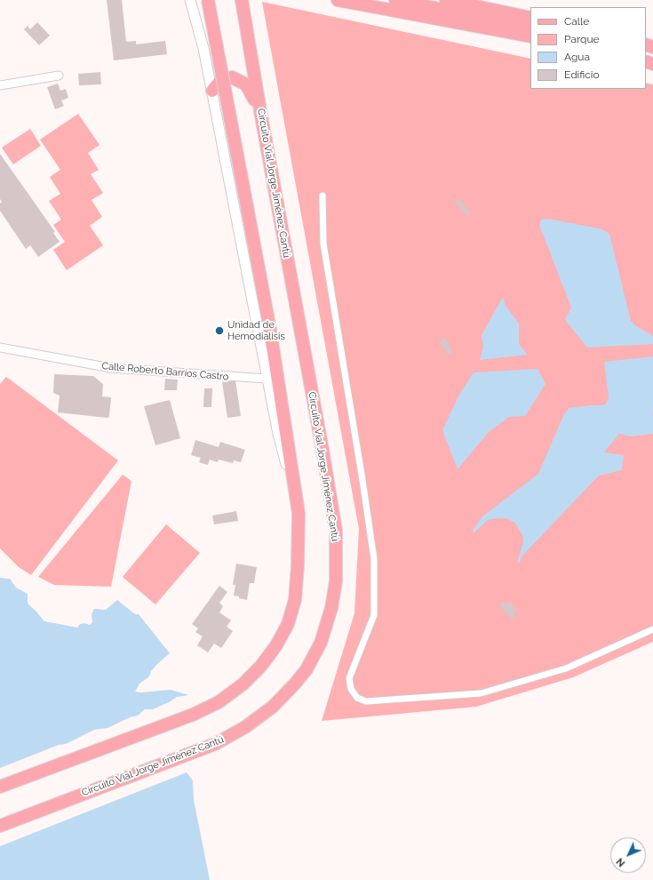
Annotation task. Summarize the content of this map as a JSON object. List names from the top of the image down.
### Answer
{
  "streets": {
    "main road": ["Circuito Vial Jorge Jiménez Cantú"],
    "street": ["Calle Roberto Barrios Castro"]
  },
  "places": ["Unidad de Hemodialisis"],
  "legend": [
    "Calle",
    "Parque",
    "Agua",
    "Edificio"
  ],
  "north": "bottom left"
}
